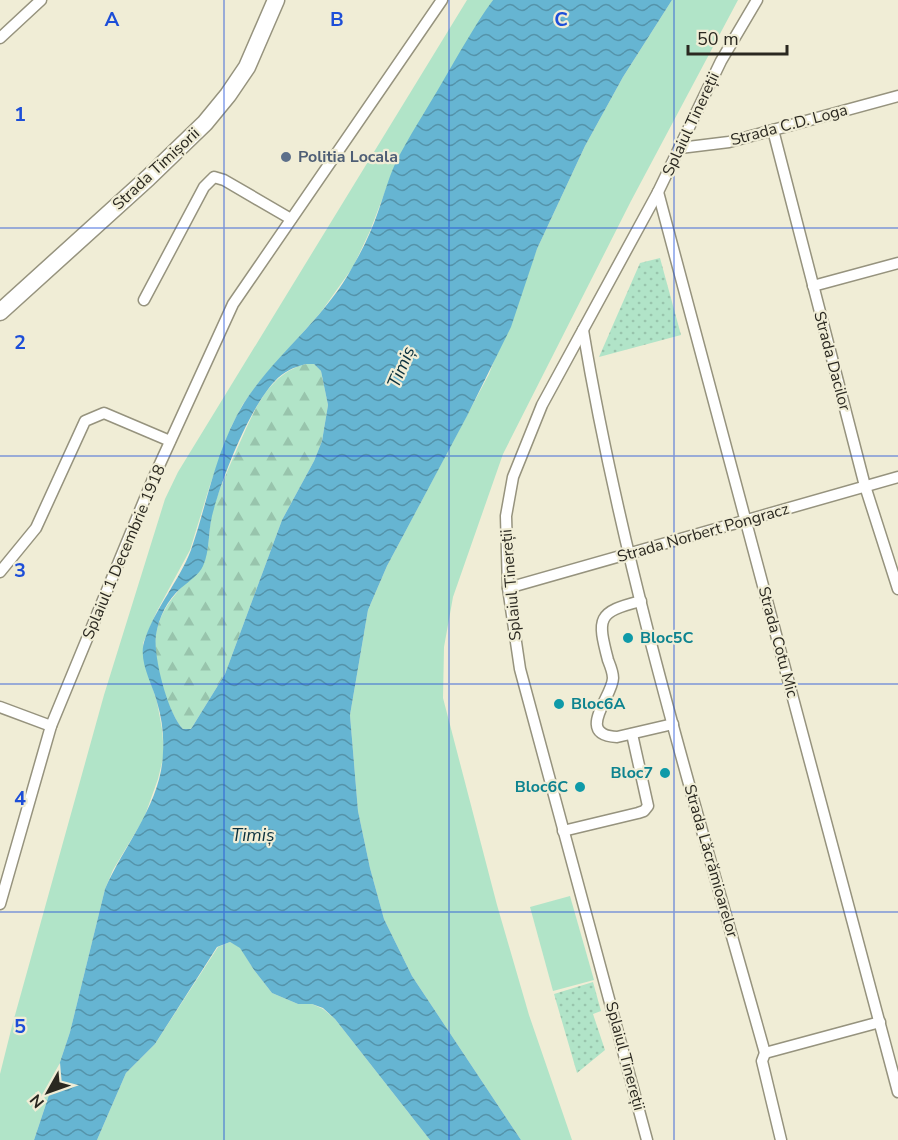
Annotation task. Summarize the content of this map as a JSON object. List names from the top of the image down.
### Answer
{
  "streets": {
    "main road": ["Strada Timișorii"],
    "street": [
      "Splaiul Tinereții",
      "Strada C.D. Loga",
      "Strada Dacilor",
      "Strada Norbert Pongracz",
      "Splaiul 1 Decembrie 1918",
      "Strada Cotu Mic",
      "Strada Lăcrămioarelor"
    ]
  },
  "crossings": [
    ["Splaiul Tinereții", "Strada C.D. Loga"],
    ["Splaiul Tinereții", "Strada Norbert Pongracz"],
    ["Splaiul Tinereții", "Strada Cotu Mic"],
    ["Splaiul Tinereții", "Strada Lăcrămioarelor"],
    ["Strada C.D. Loga", "Strada Dacilor"],
    ["Strada Dacilor", "Strada Norbert Pongracz"],
    ["Strada Norbert Pongracz", "Strada Cotu Mic"],
    ["Strada Norbert Pongracz", "Strada Lăcrămioarelor"]
  ],
  "water": ["Timiș"],
  "places": [
    "Politia Locala",
    "Bloc5C",
    "Bloc6A",
    "Bloc7",
    "Bloc6C"
  ],
  "scale_bar": "50 m",
  "north": "bottom left",
  "grid": {
    "columns": ["A", "B", "C"],
    "rows": [
      "1",
      "2",
      "3",
      "4",
      "5"
    ]
  }
}
